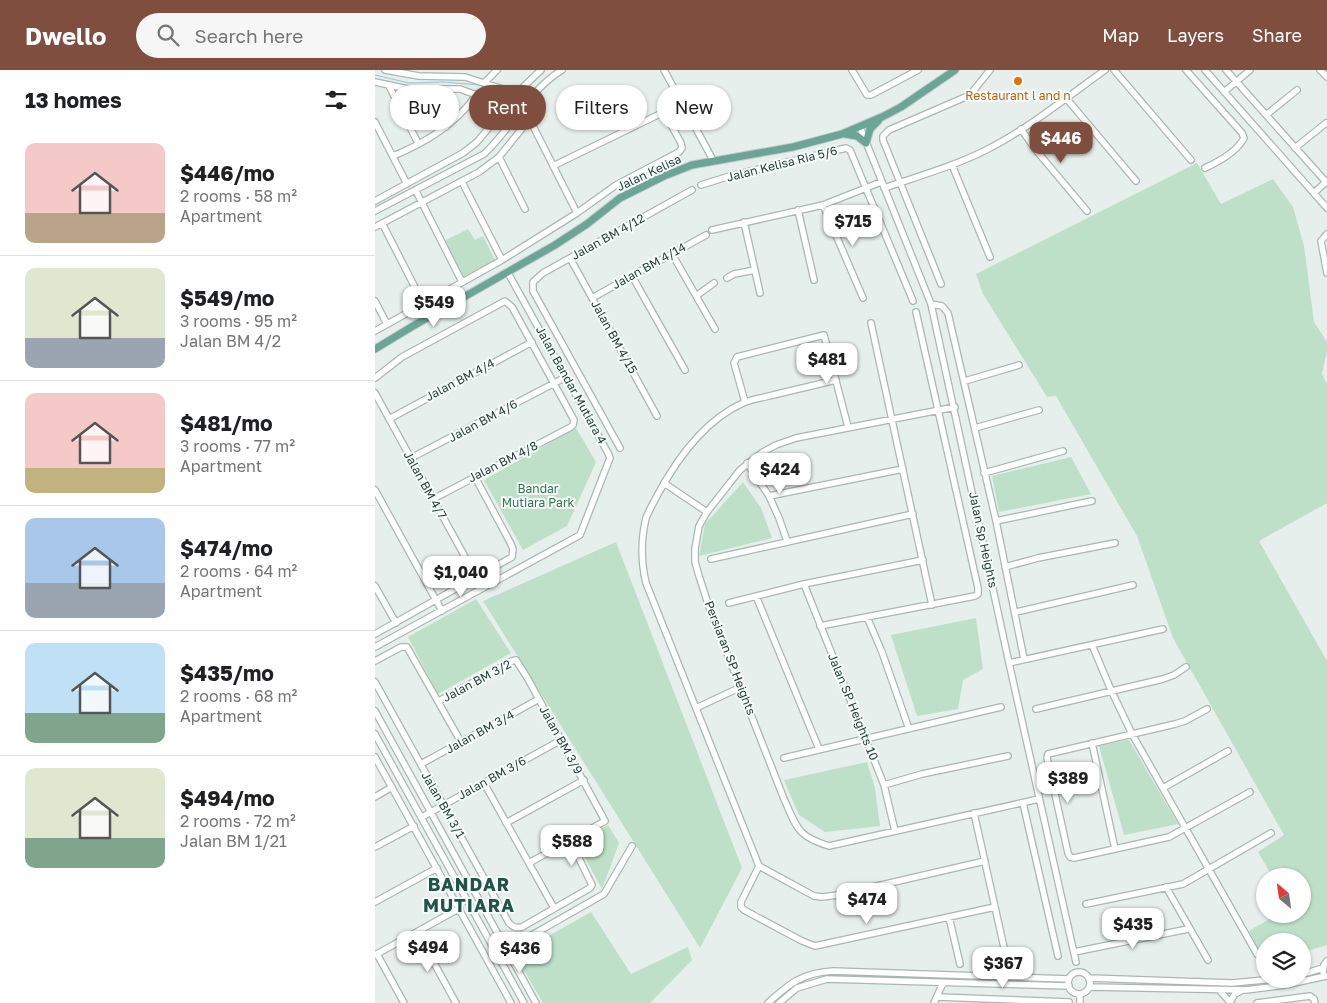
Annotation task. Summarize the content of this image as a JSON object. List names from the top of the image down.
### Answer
{
  "streets": {
    "main road": ["Jalan Kelisa"],
    "street": [
      "Jalan Kelisa Ria 5/6",
      "Jalan BM 4/12",
      "Jalan BM 4/14",
      "Jalan BM 4/15",
      "Jalan BM 4/4",
      "Jalan Bandar Mutiara 4",
      "Jalan BM 4/6",
      "Jalan BM 4/8",
      "Jalan BM 4/7",
      "Jalan Sp Heights",
      "Persiaran SP Heights",
      "Jalan BM 3/2",
      "Jalan SP Heights 10",
      "Jalan BM 3/4",
      "Jalan BM 3/9",
      "Jalan BM 3/6",
      "Jalan BM 3/1"
    ]
  },
  "crossings": [
    ["Jalan Kelisa Ria 5/6", "Jalan BM 4/14"],
    ["Jalan Kelisa", "Jalan Bandar Mutiara 4"],
    ["Jalan Kelisa", "Jalan Sp Heights"],
    ["Jalan BM 4/12", "Jalan BM 4/15"],
    ["Jalan BM 4/14", "Jalan BM 4/15"],
    ["Jalan BM 4/14", "Jalan Sp Heights"],
    ["Jalan BM 4/4", "Jalan BM 4/7"],
    ["Jalan Bandar Mutiara 4", "Jalan BM 4/6"],
    ["Jalan BM 4/6", "Jalan BM 4/8"],
    ["Jalan BM 4/6", "Jalan BM 4/7"],
    ["Jalan BM 4/8", "Jalan BM 4/7"],
    ["Jalan Sp Heights", "Persiaran SP Heights"],
    ["Persiaran SP Heights", "Jalan SP Heights 10"],
    ["Jalan BM 3/2", "Jalan BM 3/9"],
    ["Jalan BM 3/4", "Jalan BM 3/9"],
    ["Jalan BM 3/4", "Jalan BM 3/1"],
    ["Jalan BM 3/9", "Jalan BM 3/6"],
    ["Jalan BM 3/6", "Jalan BM 3/1"]
  ],
  "districts": ["BANDAR MUTIARA"],
  "parks": ["Bandar Mutiara Park"],
  "places": ["Restaurant l and n"],
  "north": "top left",
  "page": {
    "header": "Dwello",
    "search": "Search here",
    "nav": ["Map", "Layers", "Share"],
    "heading": "13 homes",
    "chip": [
      "Buy",
      "Rent",
      "Filters",
      "New"
    ],
    "price": [
      "$446",
      "$715",
      "$549",
      "$481",
      "$424",
      "$1,040",
      "$389",
      "$588",
      "$474",
      "$435",
      "$494",
      "$436",
      "$367"
    ],
    "list": [
      {
        "name": "$446/mo",
        "note": "2 rooms · 58 m² · Apartment"
      },
      {
        "name": "$549/mo",
        "note": "3 rooms · 95 m² · Jalan BM 4/2"
      },
      {
        "name": "$481/mo",
        "note": "3 rooms · 77 m² · Apartment"
      },
      {
        "name": "$474/mo",
        "note": "2 rooms · 64 m² · Apartment"
      },
      {
        "name": "$435/mo",
        "note": "2 rooms · 68 m² · Apartment"
      },
      {
        "name": "$494/mo",
        "note": "2 rooms · 72 m² · Jalan BM 1/21"
      }
    ]
  }
}
